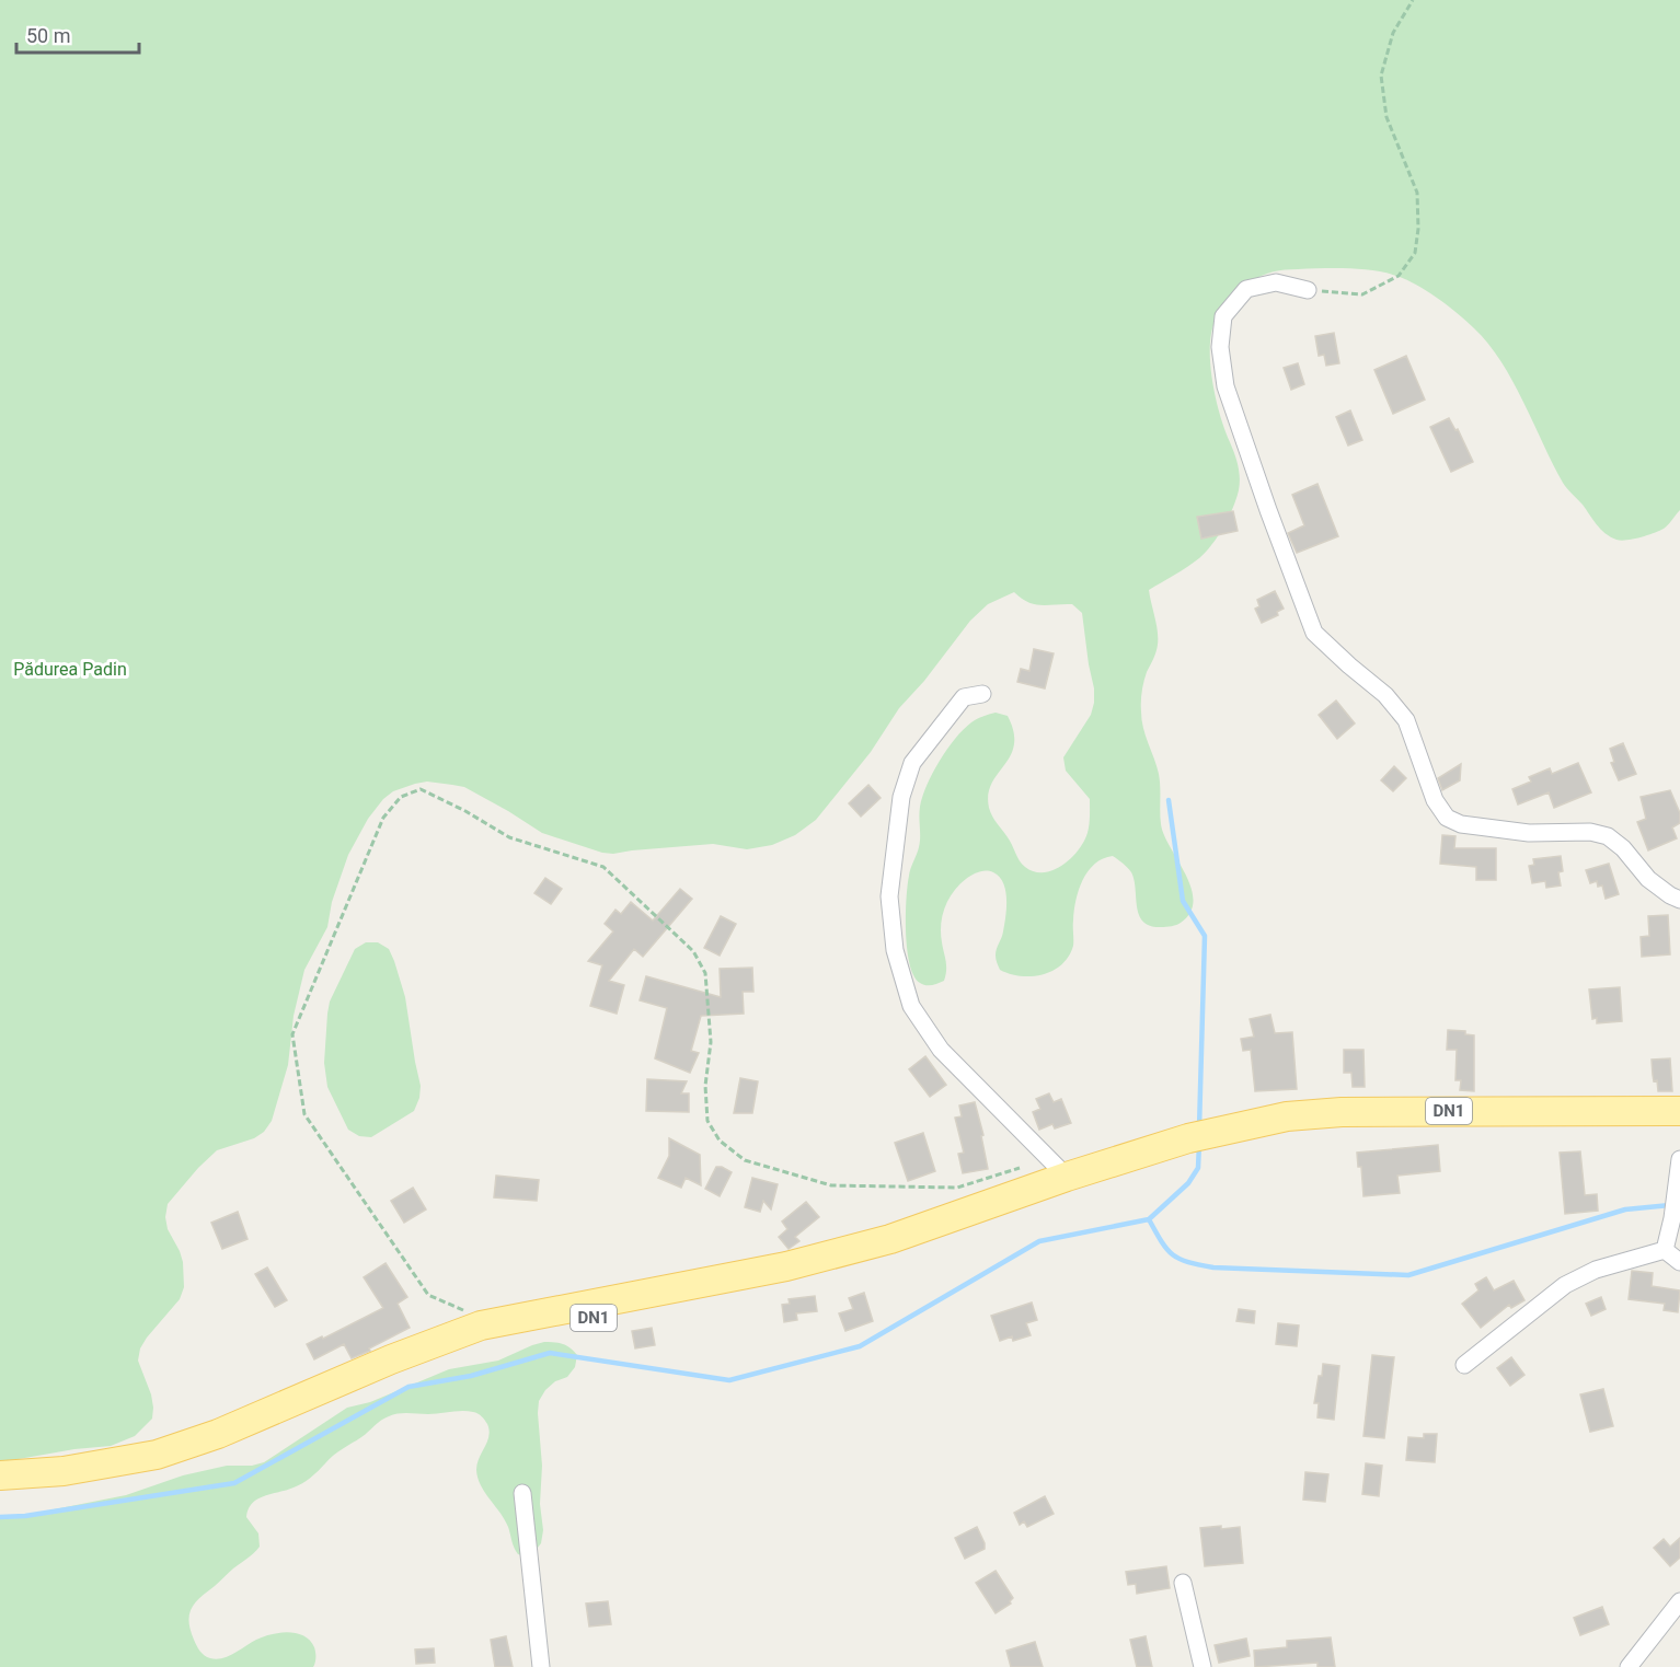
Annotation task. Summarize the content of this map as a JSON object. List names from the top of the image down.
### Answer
{
  "streets": {
    "main road": ["DN1"]
  },
  "parks": ["Pădurea Padin"],
  "scale_bar": "50 m"
}
